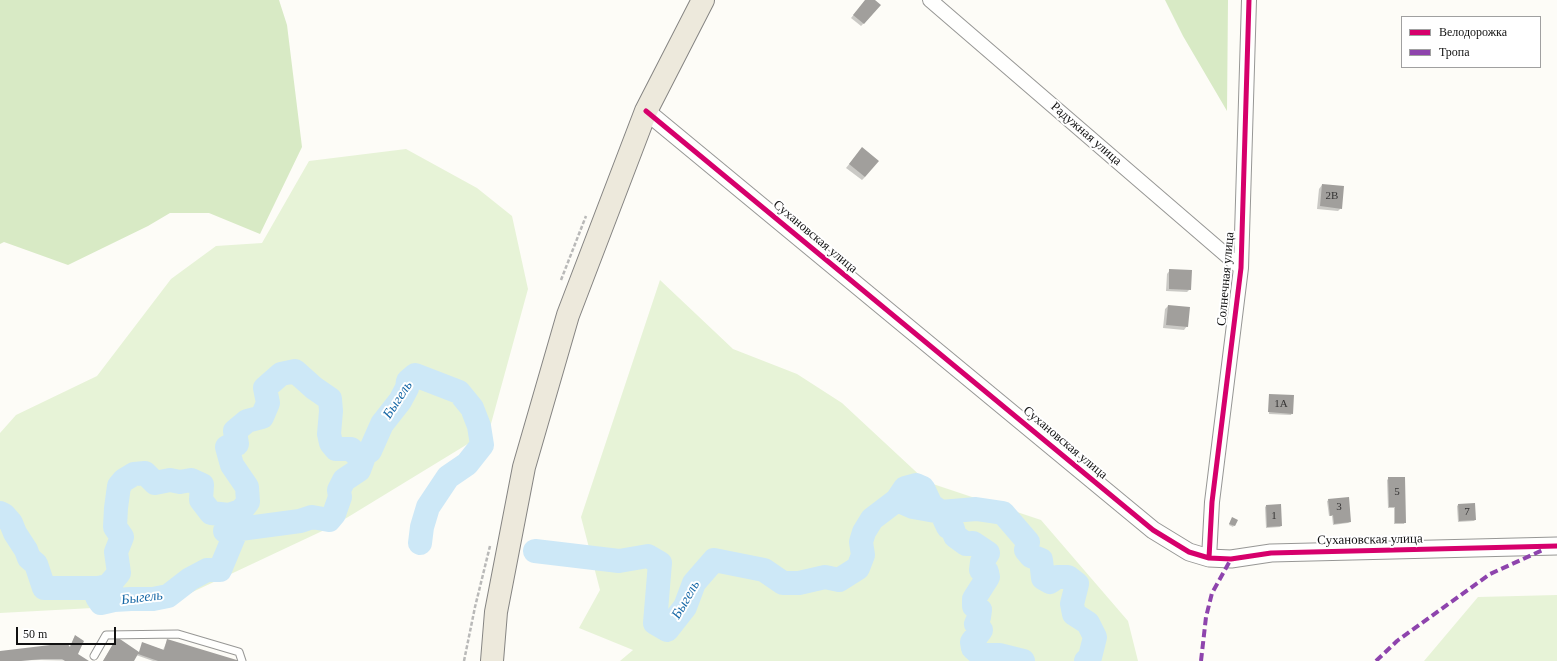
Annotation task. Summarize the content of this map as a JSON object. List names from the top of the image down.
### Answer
{
  "streets": {
    "street": ["Радужная улица", "Сухановская улица", "Солнечная улица"]
  },
  "crossings": [
    ["Радужная улица", "Солнечная улица"],
    ["Сухановская улица", "Солнечная улица"]
  ],
  "water": ["Быгель"],
  "house_numbers": [
    "2В",
    "1А",
    "5",
    "3",
    "7",
    "1"
  ],
  "legend": ["Велодорожка", "Тропа"],
  "scale_bar": "50 m"
}
